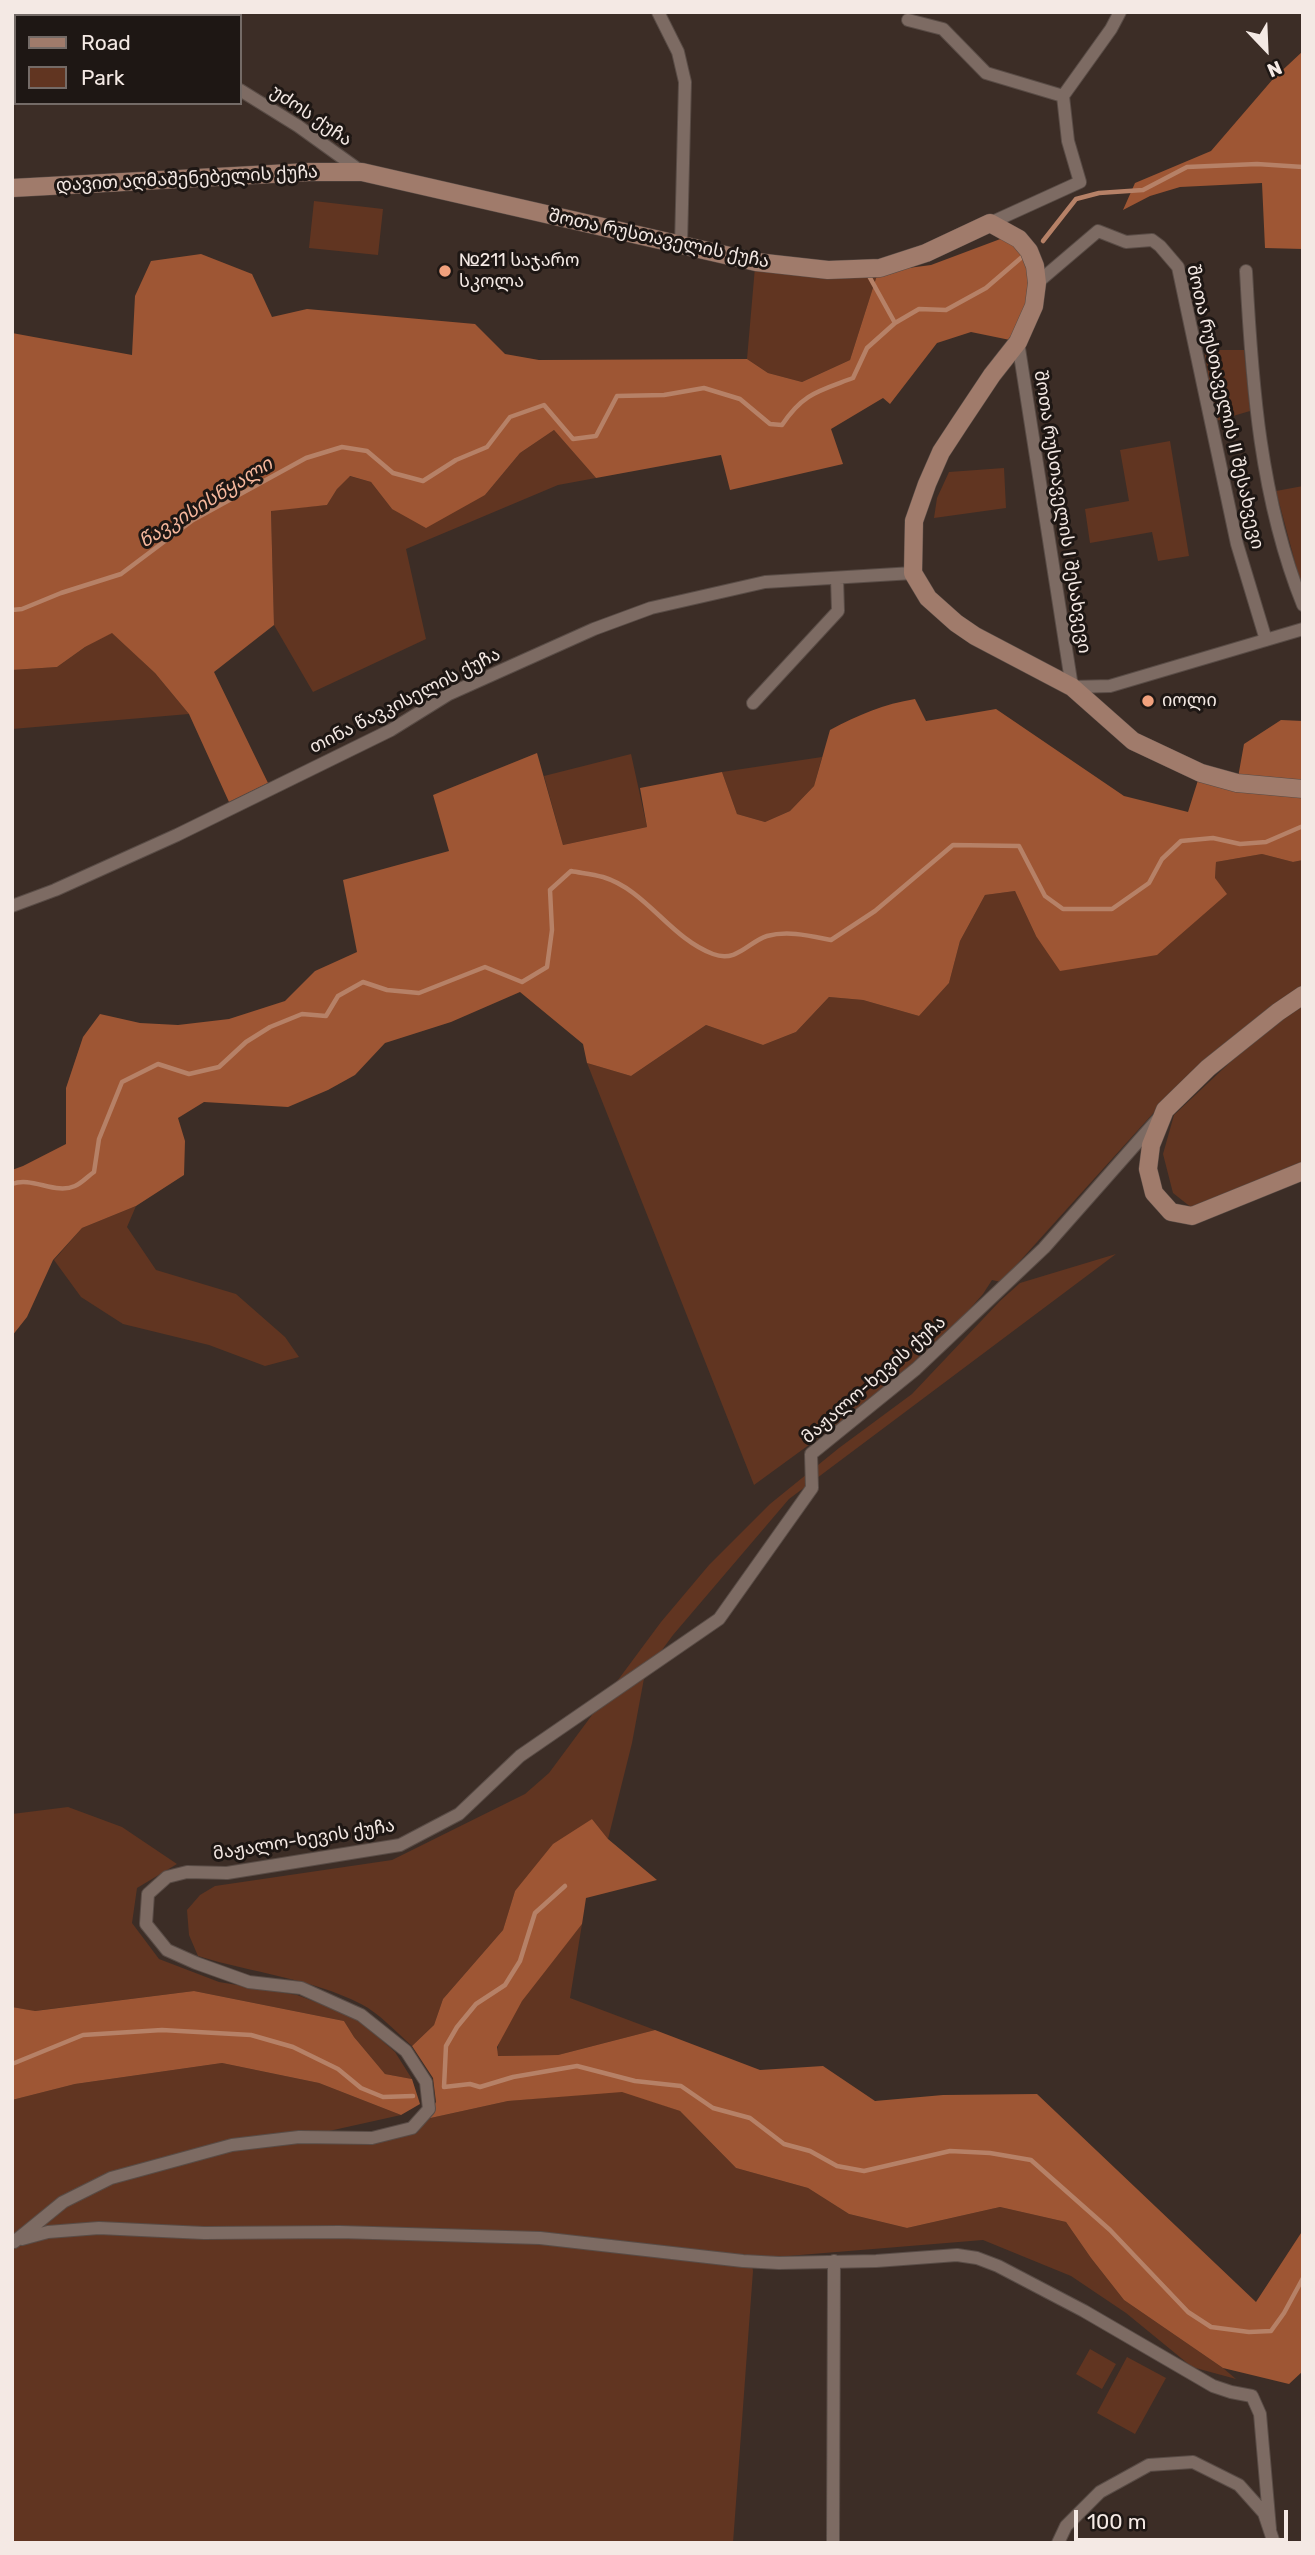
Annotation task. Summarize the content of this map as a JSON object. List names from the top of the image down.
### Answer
{
  "streets": {
    "street": [
      "უძოს ქუჩა",
      "დავით აღმაშენებელის ქუჩა",
      "შოთა რუსთაველის ქუჩა",
      "შოთა რუსთაველის II შესახვევი",
      "შოთა რუსთაველის I შესახვევი",
      "თინა წავკისელის ქუჩა",
      "მაჟალო-ხევის ქუჩა"
    ]
  },
  "crossings": [
    ["უძოს ქუჩა", "დავით აღმაშენებელის ქუჩა"],
    ["უძოს ქუჩა", "შოთა რუსთაველის ქუჩა"],
    ["დავით აღმაშენებელის ქუჩა", "შოთა რუსთაველის ქუჩა"]
  ],
  "water": ["წავკისისწყალი"],
  "places": ["№211 საჯარო სკოლა", "იოლი"],
  "legend": ["Road", "Park"],
  "scale_bar": "100 m",
  "north": "bottom right"
}
